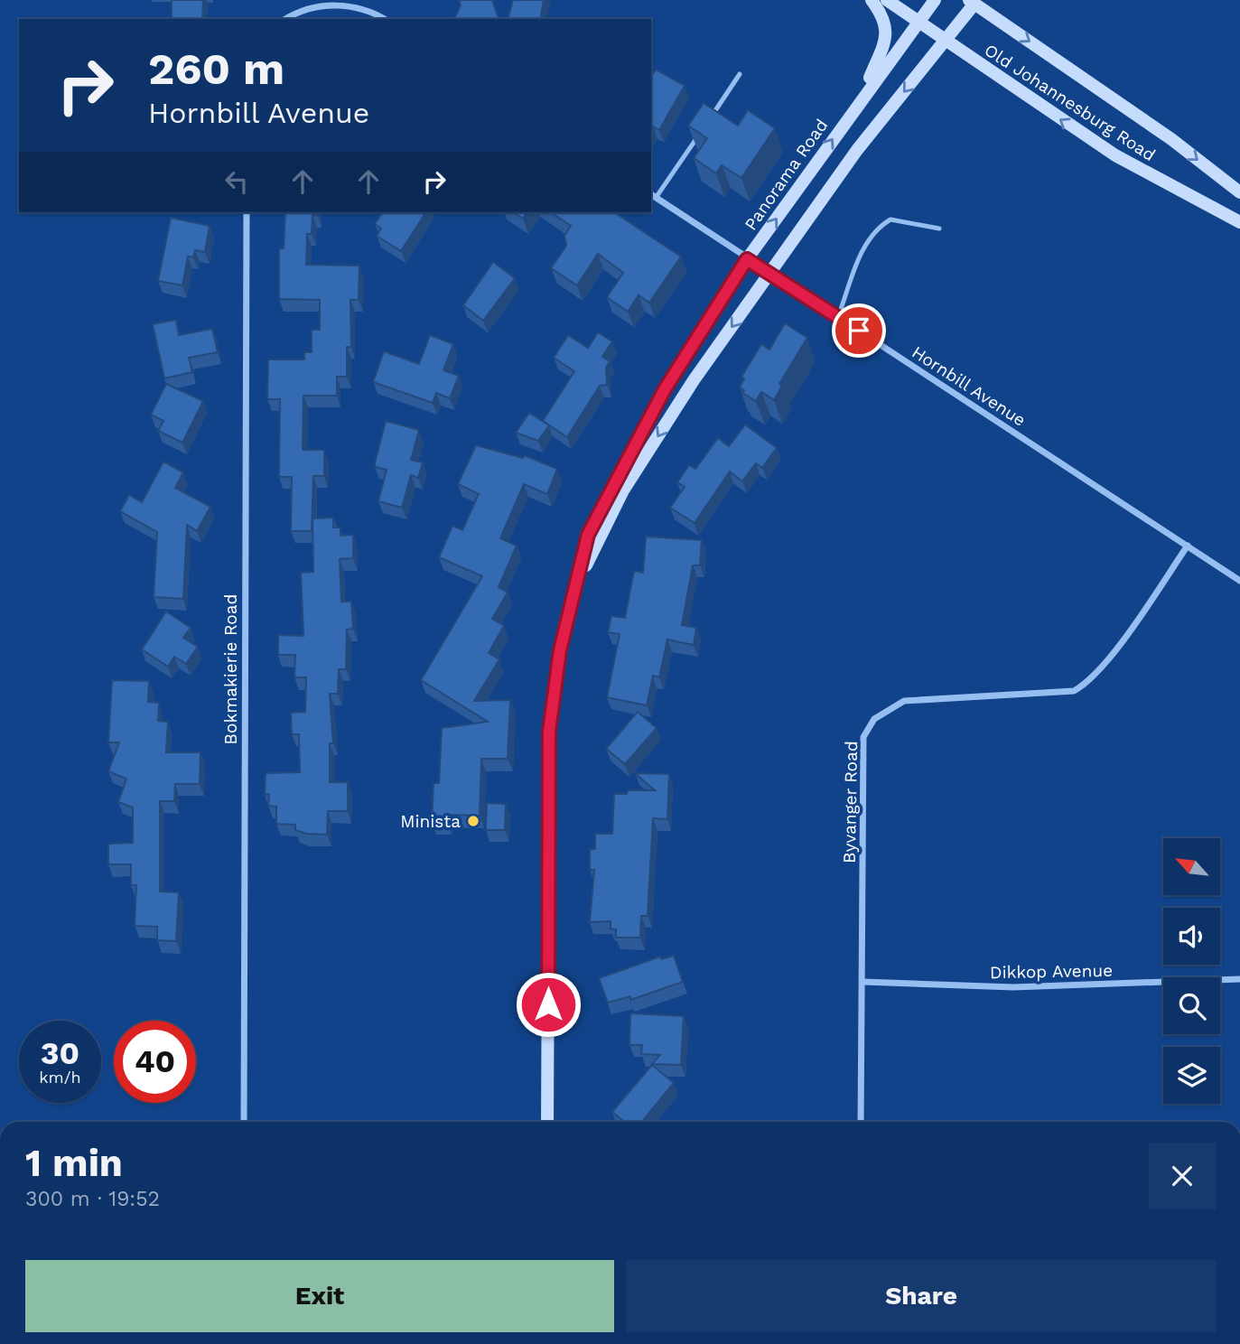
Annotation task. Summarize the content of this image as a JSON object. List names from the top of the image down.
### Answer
{
  "streets": {
    "street": [
      "Old Johannesburg Road",
      "Panorama Road",
      "Hornbill Avenue",
      "Bokmakierie Road",
      "Byvanger Road",
      "Dikkop Avenue"
    ]
  },
  "crossings": [
    ["Old Johannesburg Road", "Panorama Road"],
    ["Panorama Road", "Hornbill Avenue"],
    ["Hornbill Avenue", "Byvanger Road"],
    ["Byvanger Road", "Dikkop Avenue"]
  ],
  "places": ["Minista"],
  "north": "top left",
  "page": {
    "turn": ["260 m", "Hornbill Avenue"],
    "speed": "30 km/h",
    "limit": "40",
    "heading": ["1 min", "300 m · 19:52"],
    "buttons": ["Exit", "Share"]
  }
}
